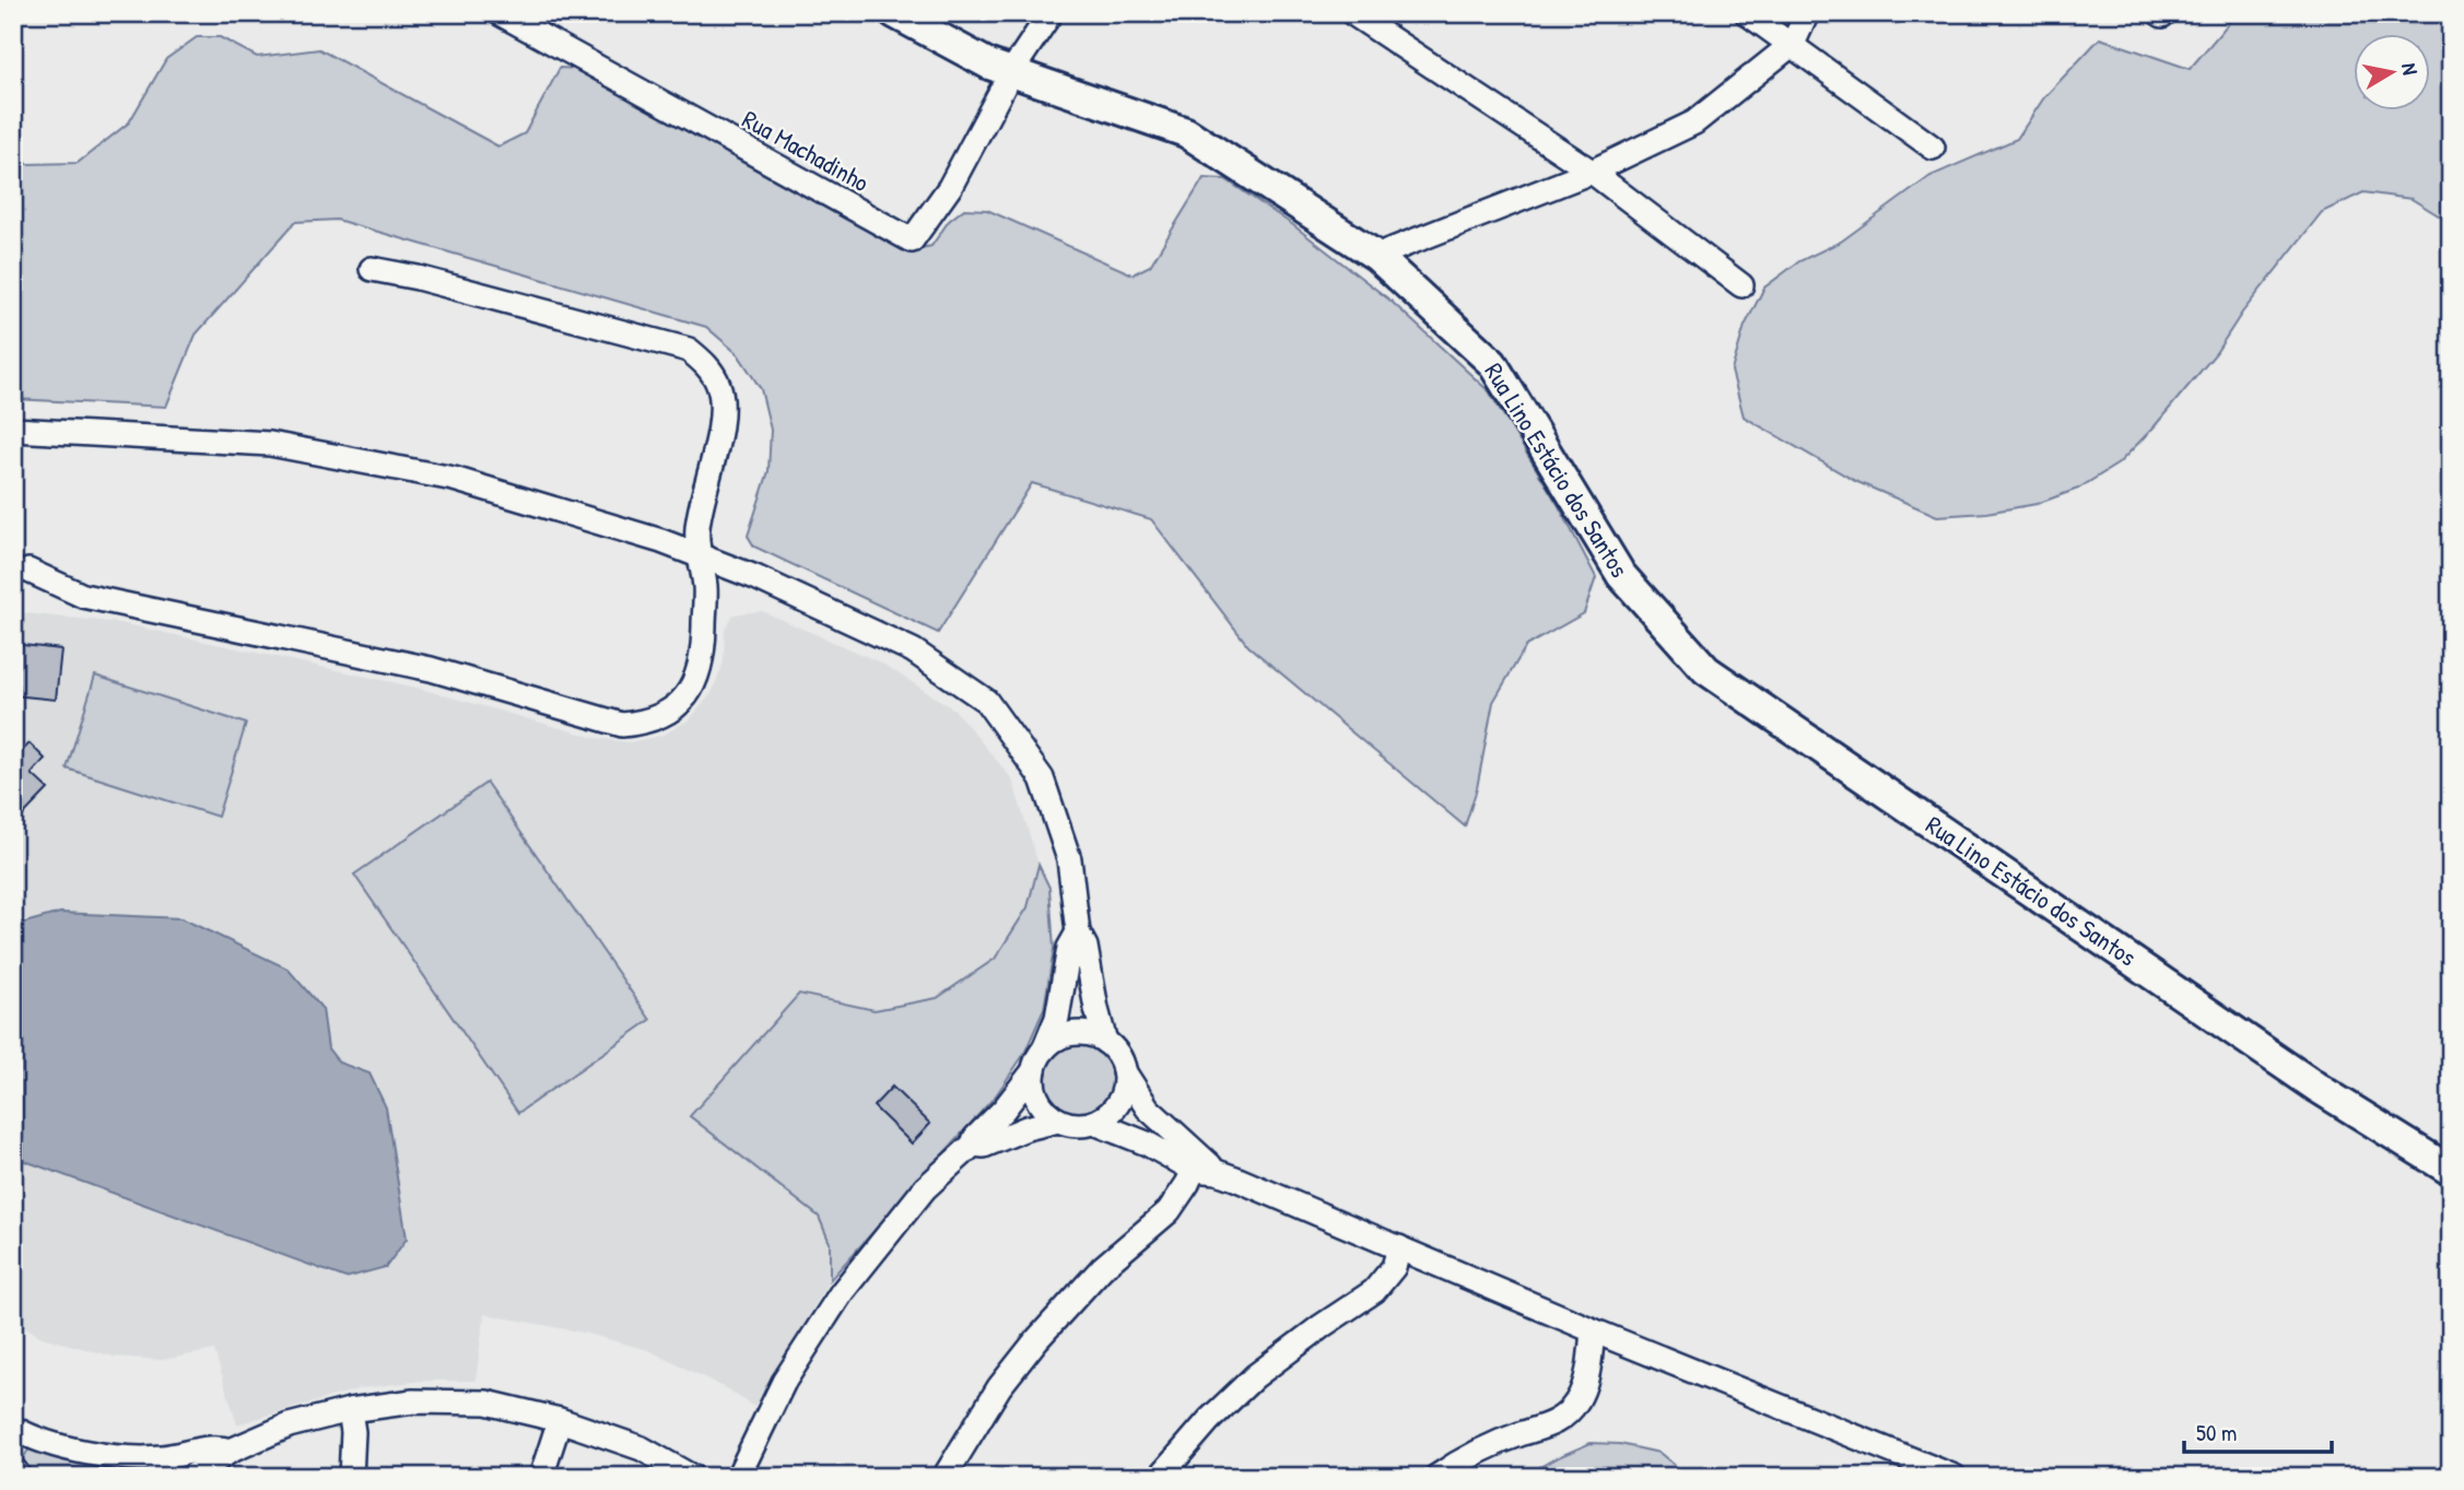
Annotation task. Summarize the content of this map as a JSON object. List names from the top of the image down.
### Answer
{
  "streets": {
    "main road": ["Rua Lino Estácio dos Santos"],
    "street": ["Rua Machadinho"]
  },
  "crossings": [
    ["Rua Machadinho", "Rua Lino Estácio dos Santos"]
  ],
  "scale_bar": "50 m",
  "north": "right"
}
